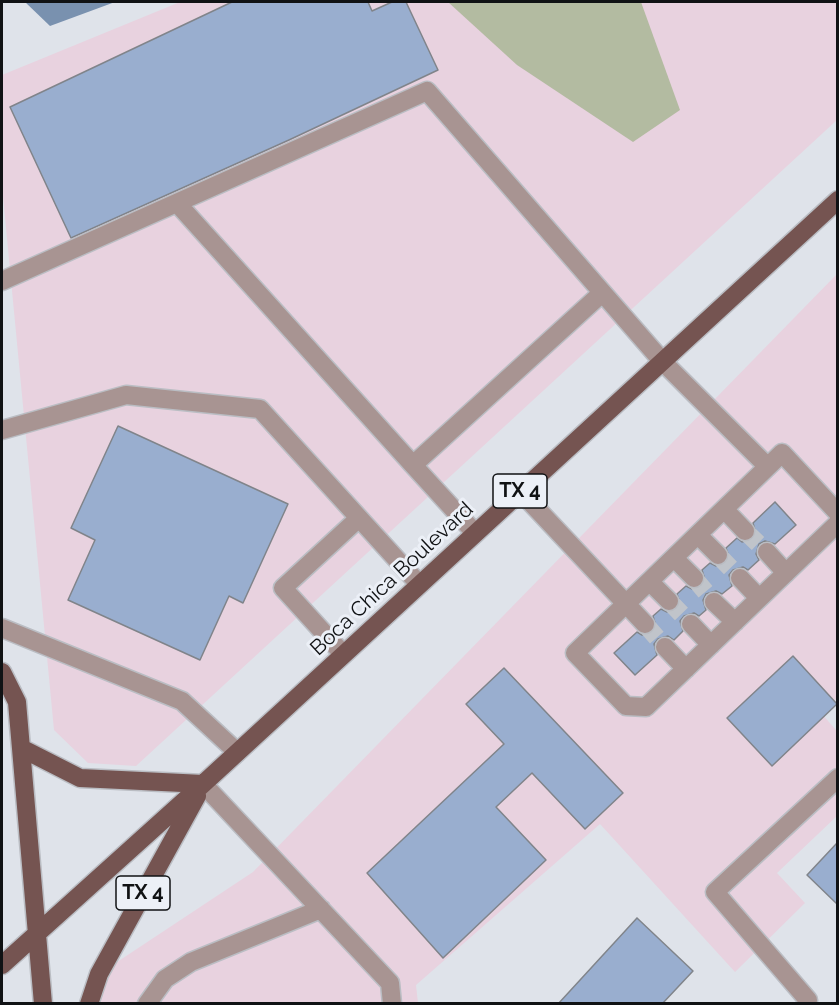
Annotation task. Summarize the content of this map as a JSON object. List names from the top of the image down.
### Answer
{
  "streets": {
    "main road": ["TX 4", "Boca Chica Boulevard"]
  },
  "crossings": [
    ["TX 4", "Boca Chica Boulevard"]
  ]
}
